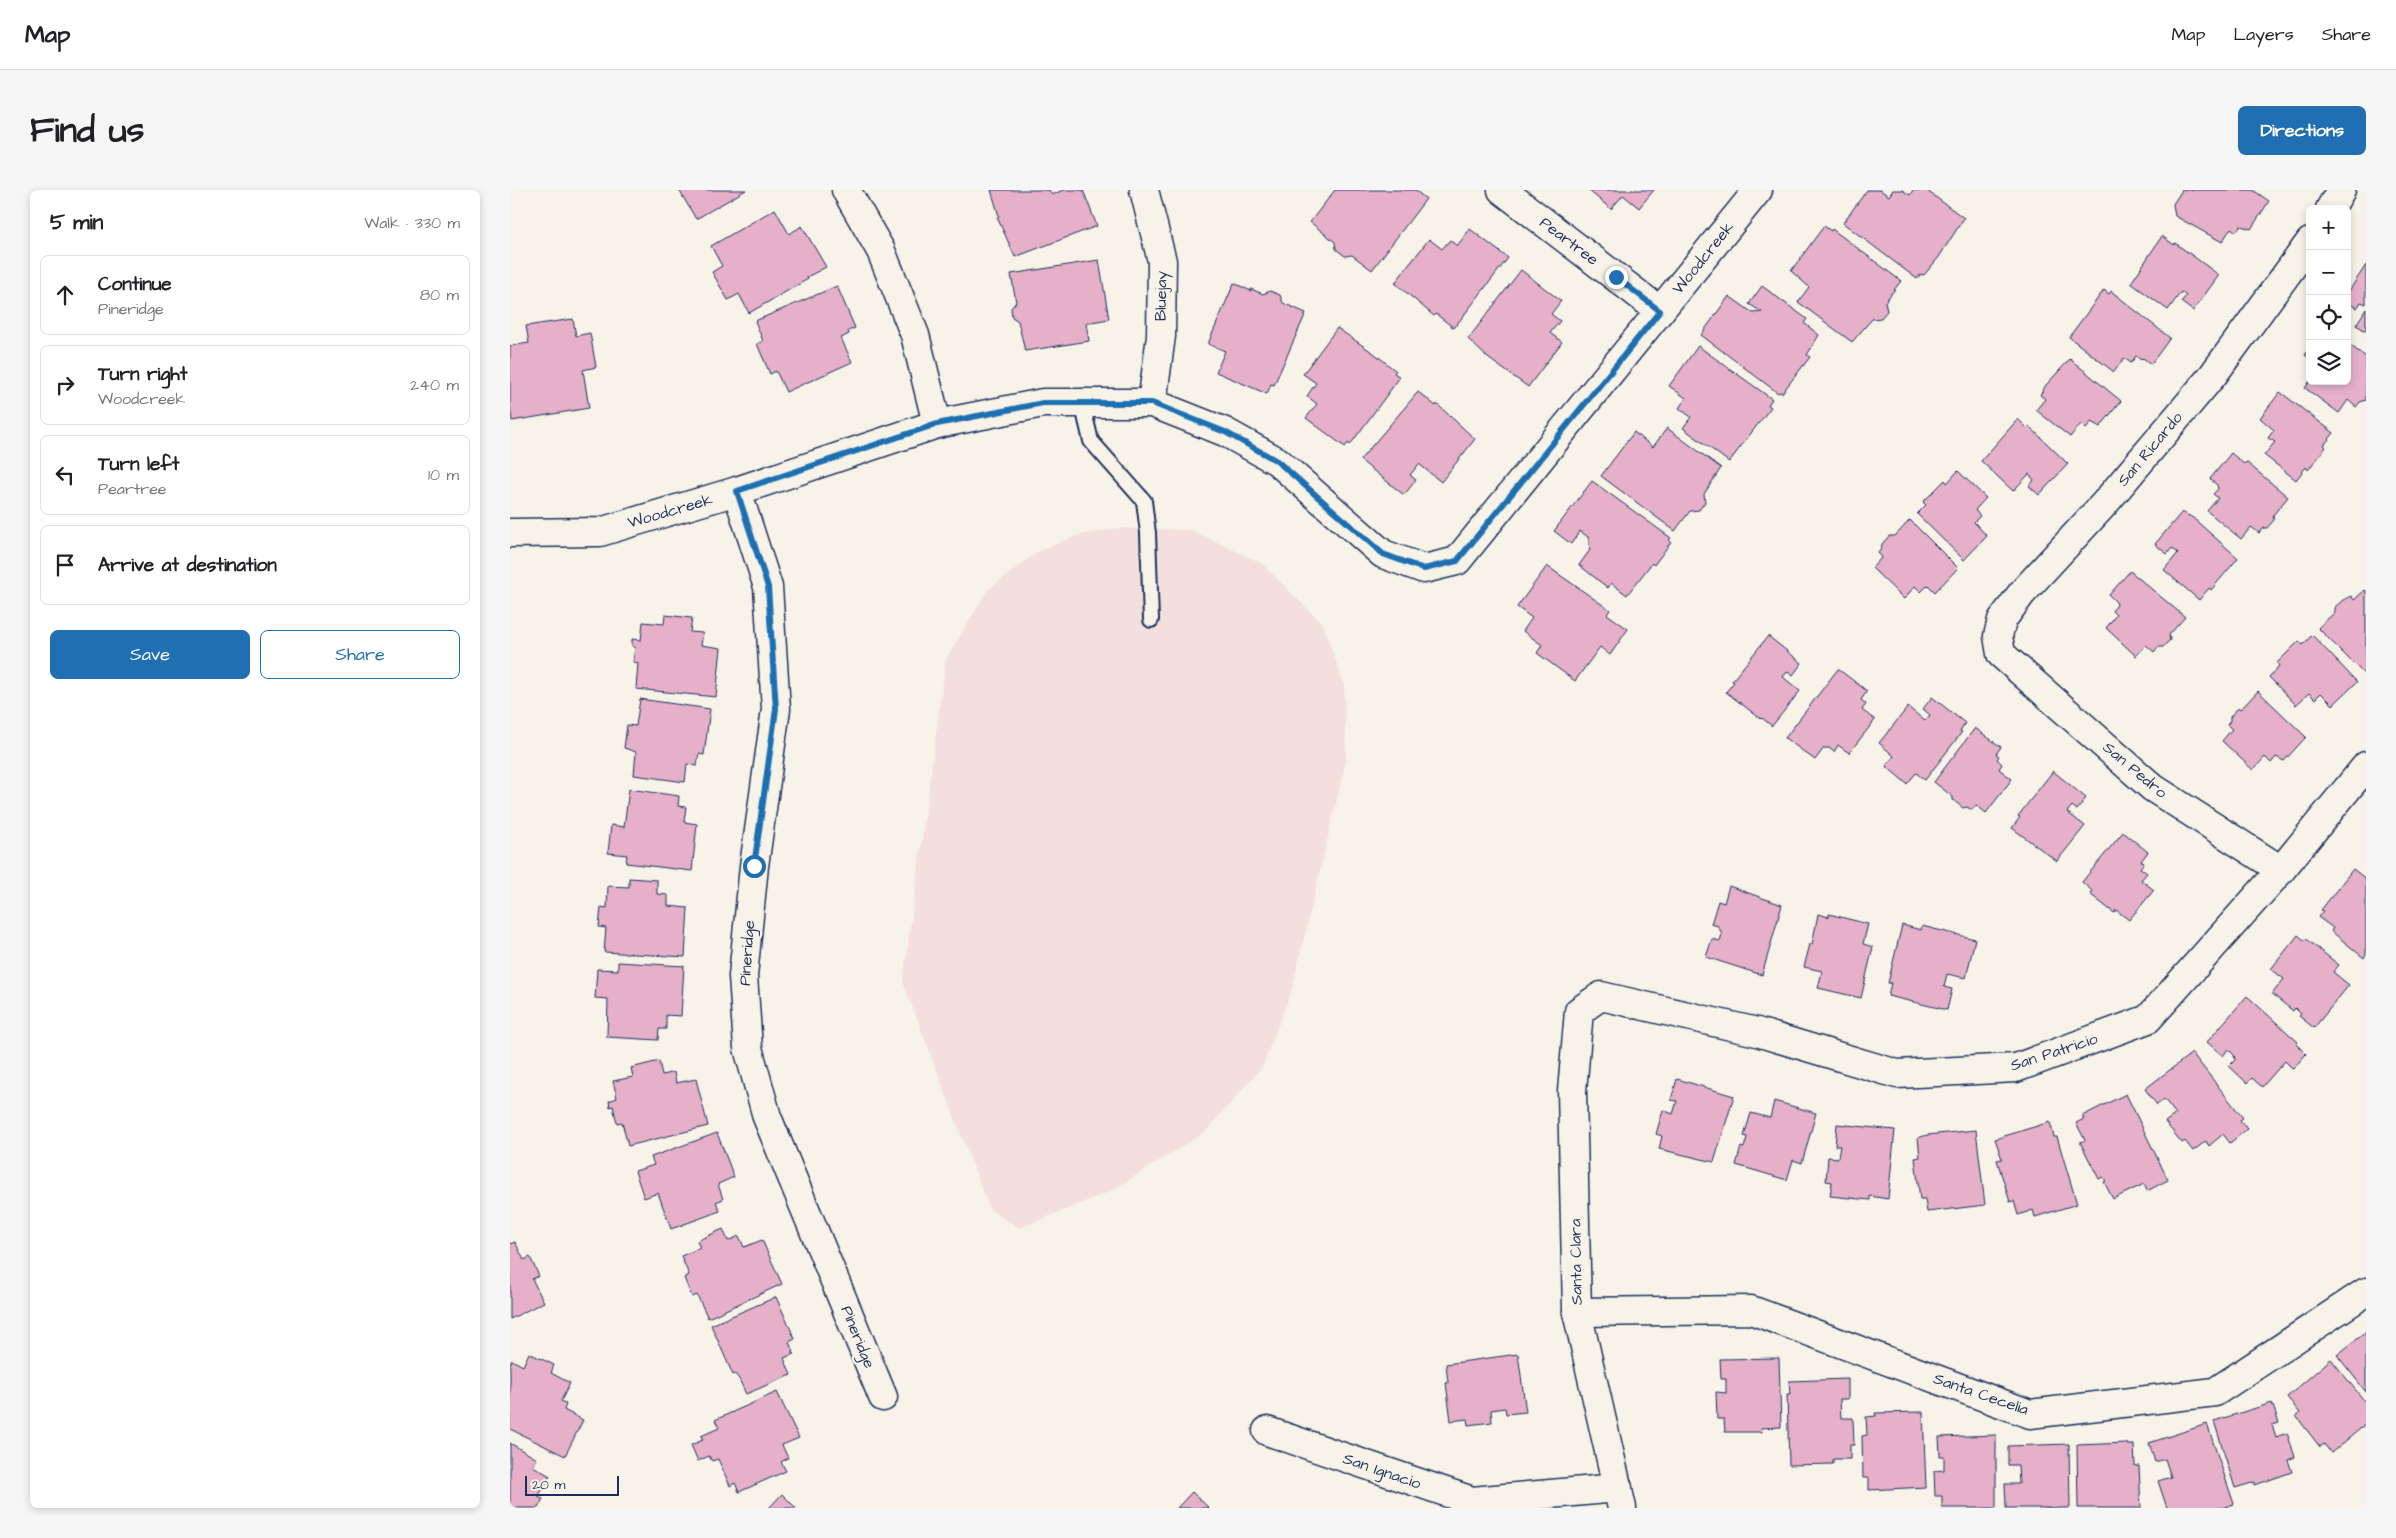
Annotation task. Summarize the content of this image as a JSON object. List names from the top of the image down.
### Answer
{
  "streets": {
    "street": [
      "Peartree",
      "Woodcreek",
      "Bluejay",
      "San Ricardo",
      "San Pedro",
      "Pineridge",
      "San Patricio",
      "Santa Clara",
      "Santa Cecelia",
      "San Ignacio"
    ]
  },
  "crossings": [
    ["Peartree", "Woodcreek"],
    ["Woodcreek", "Bluejay"],
    ["Woodcreek", "Pineridge"],
    ["San Ricardo", "San Pedro"],
    ["San Pedro", "San Patricio"],
    ["San Patricio", "Santa Clara"],
    ["Santa Clara", "Santa Cecelia"],
    ["Santa Clara", "San Ignacio"]
  ],
  "scale_bar": "20 m",
  "page": {
    "header": "Map",
    "nav": ["Map", "Layers", "Share"],
    "title": "Find us",
    "buttons": [
      "Directions",
      ["Save", "Share"]
    ],
    "heading": ["5 min", "Walk · 330 m"],
    "map_buttons": ["+", "−"],
    "list": [
      ["Continue", "Pineridge", "80 m"],
      ["Turn right", "Woodcreek", "240 m"],
      ["Turn left", "Peartree", "10 m"],
      "Arrive at destination"
    ],
    "scale": "20 m"
  }
}
